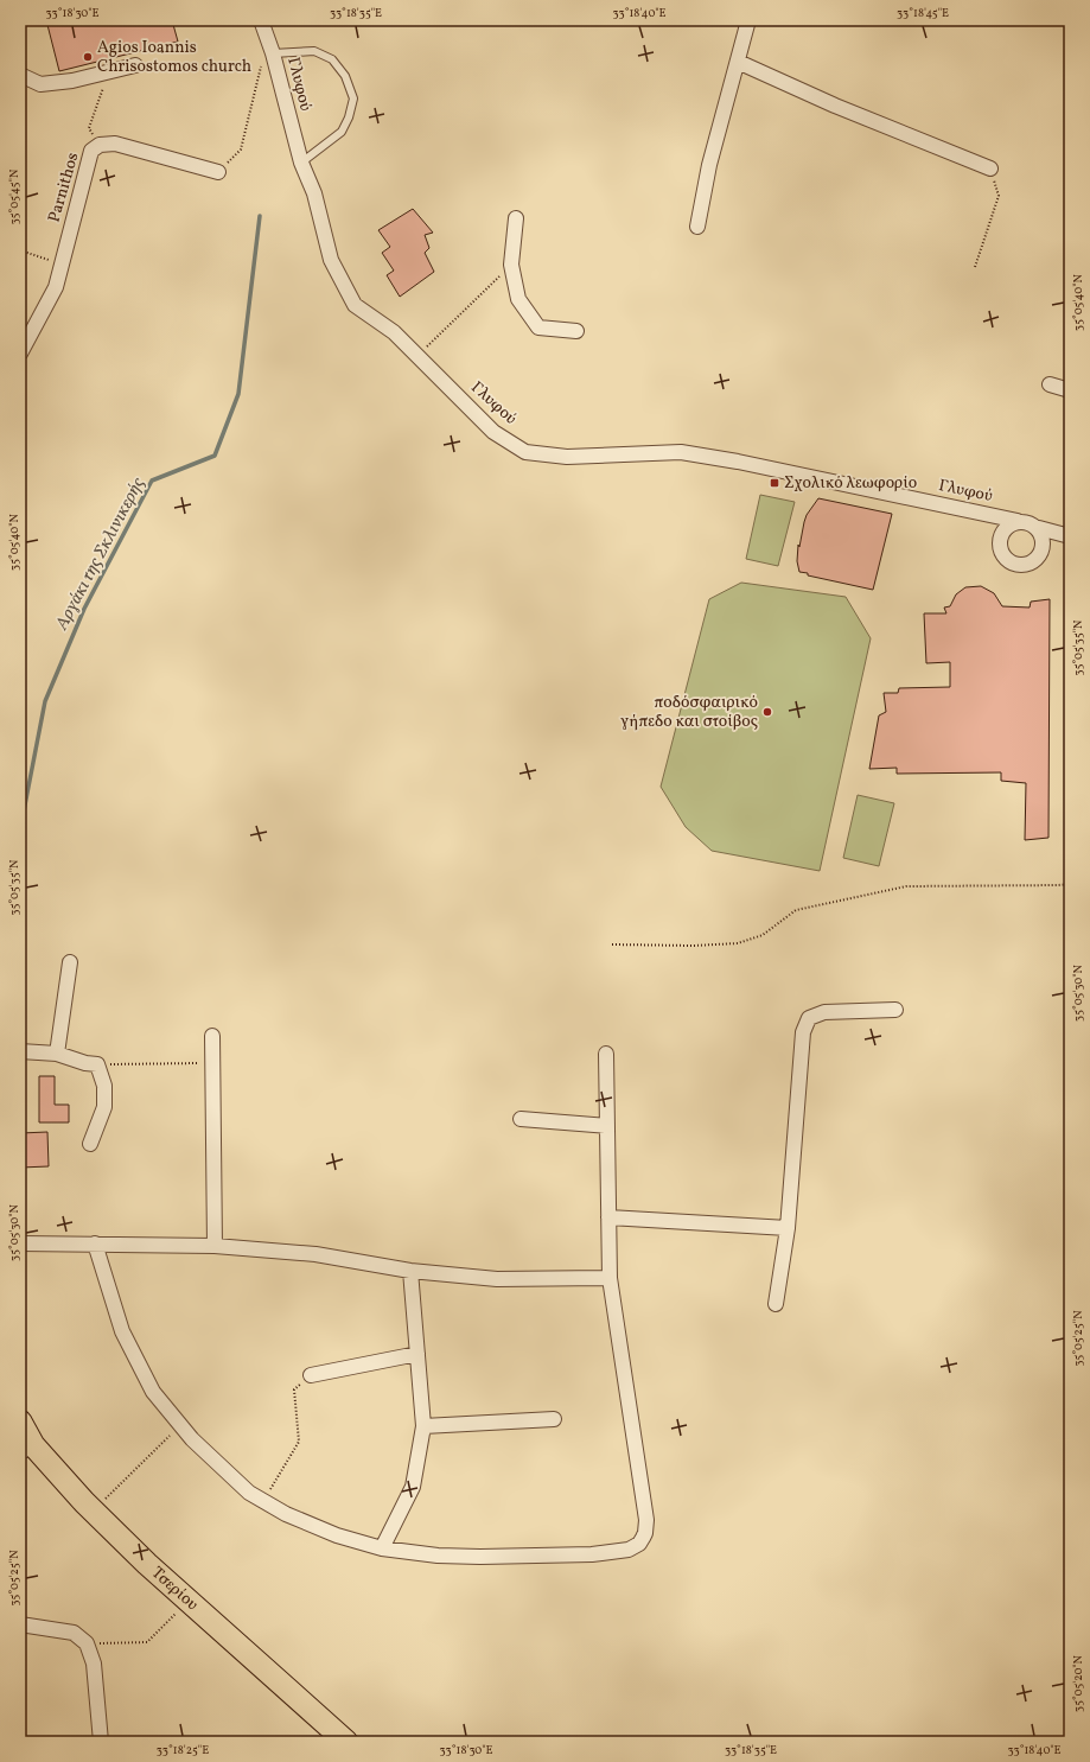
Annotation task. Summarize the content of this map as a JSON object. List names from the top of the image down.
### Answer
{
  "streets": {
    "main road": ["Τσερίου"],
    "street": ["Γλυφού", "Parnithos"]
  },
  "water": ["Αργάκι της Σκλινικερής"],
  "places": {
    "other": ["Agios Ioannis Chrisostomos church", "ποδόσφαιρικό γήπεδο και στοίβος"],
    "transit": ["Σχολικό λεωφορίο"]
  },
  "coordinates": [
    "33°18'30\"E",
    "33°18'35\"E",
    "33°18'40\"E",
    "33°18'45\"E",
    "35°05'45\"N",
    "35°05'40\"N",
    "35°05'35\"N",
    "35°05'30\"N",
    "35°05'25\"N",
    "35°05'20\"N",
    "33°18'25\"E"
  ]
}
